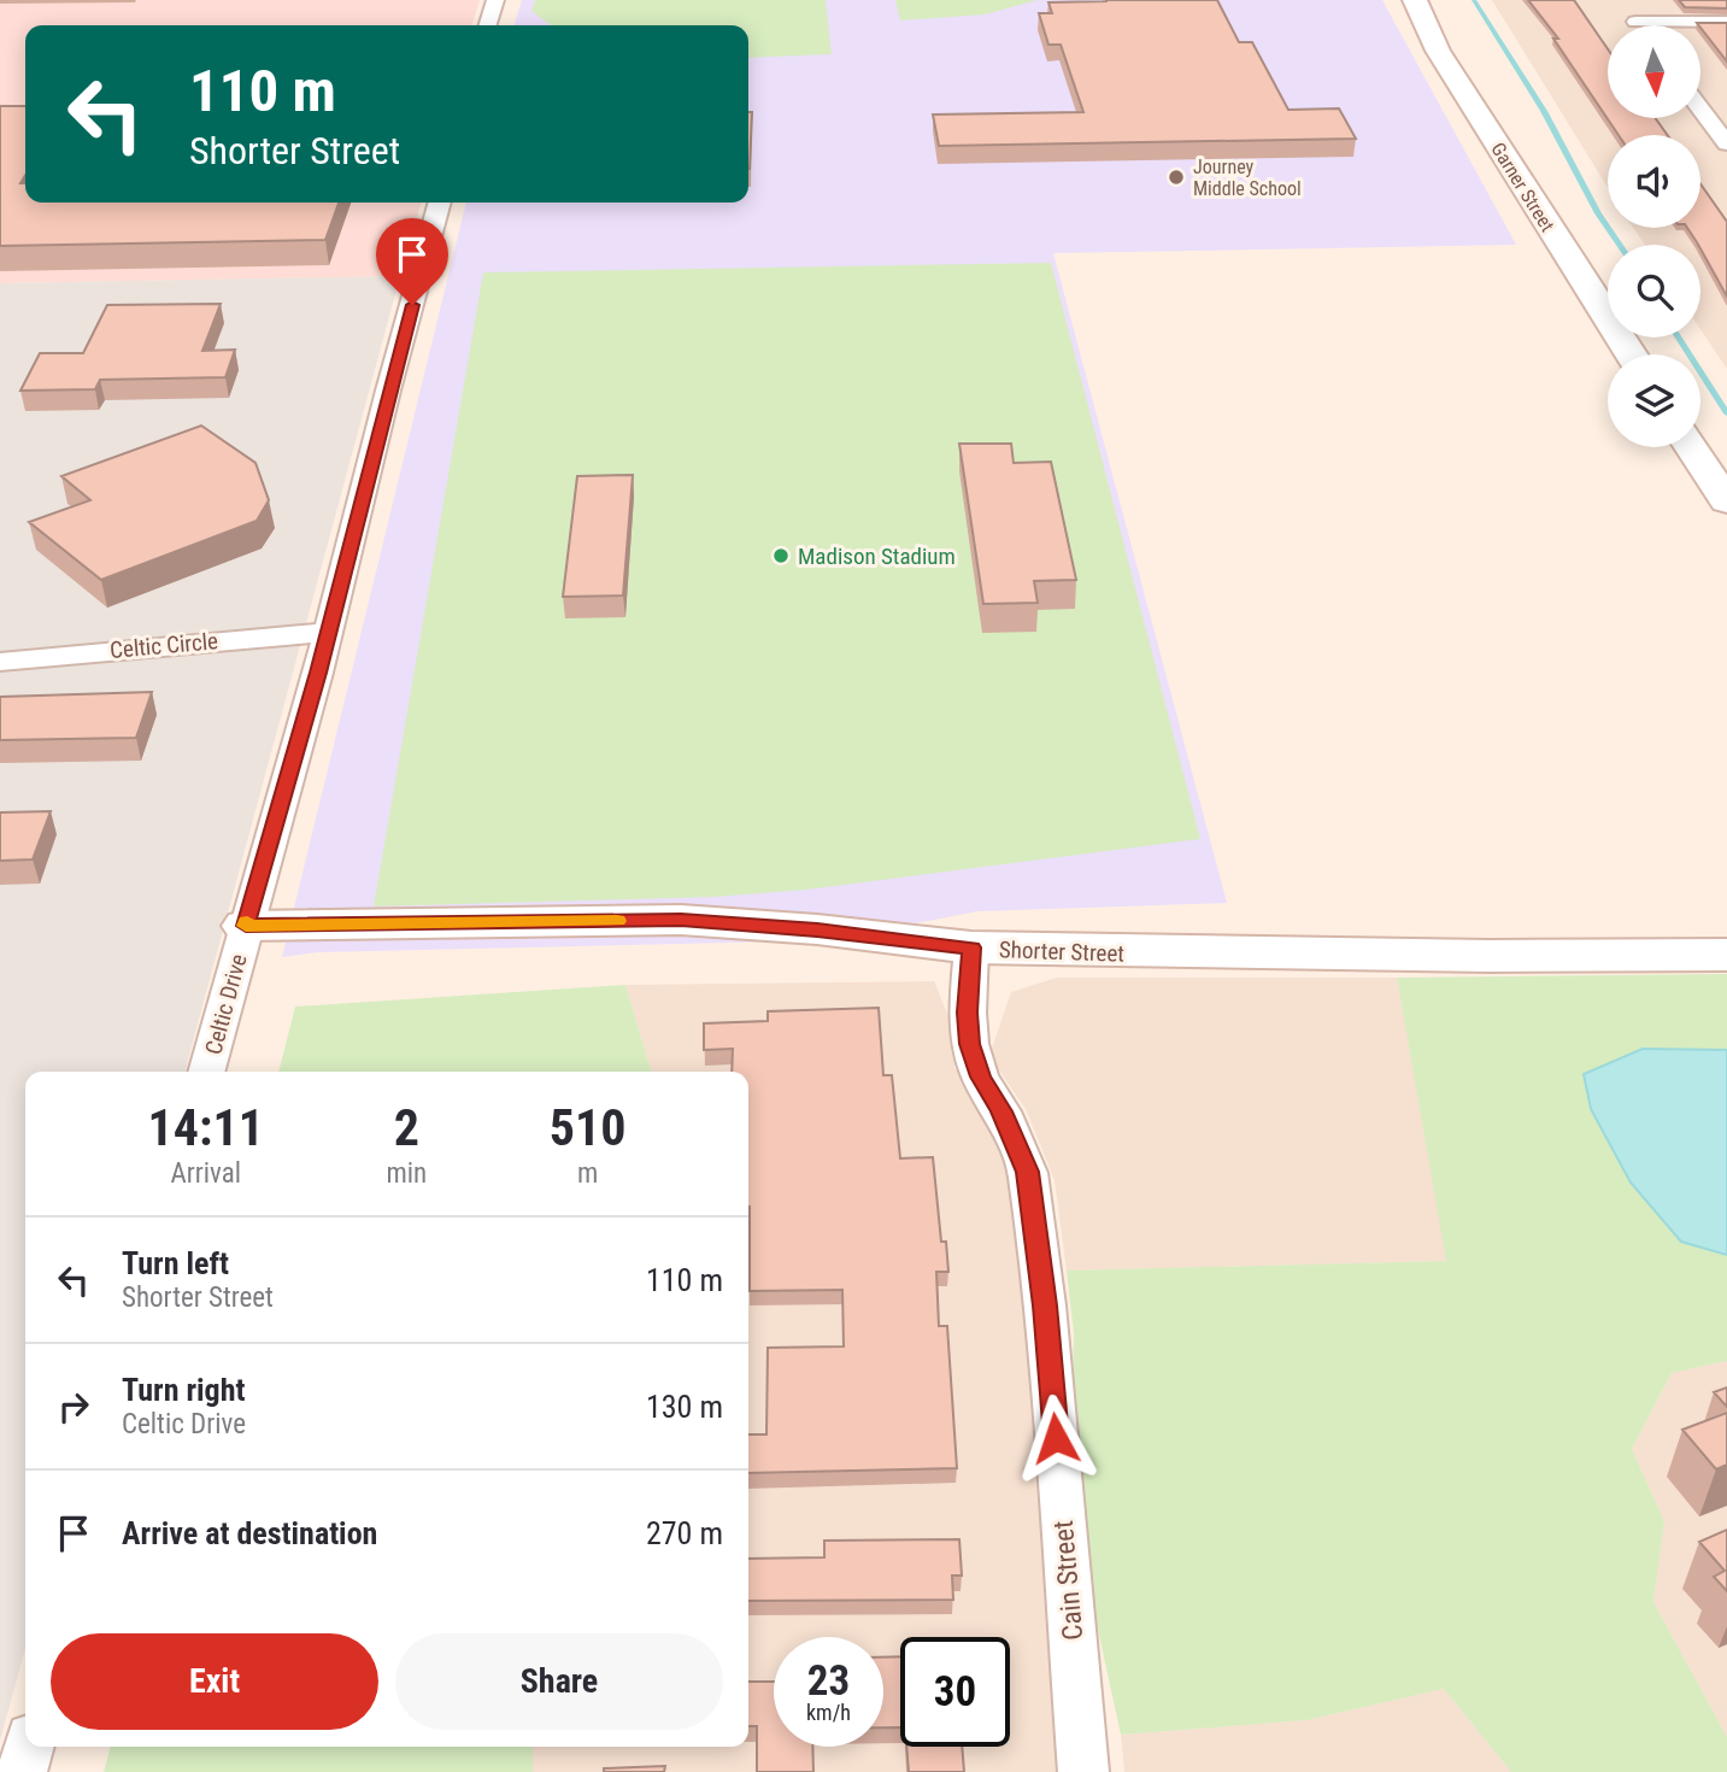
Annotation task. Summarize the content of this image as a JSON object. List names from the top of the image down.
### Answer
{
  "streets": {
    "street": [
      "Garner Street",
      "Celtic Circle",
      "Shorter Street",
      "Celtic Drive",
      "Cain Street"
    ]
  },
  "crossings": [
    ["Celtic Circle", "Celtic Drive"],
    ["Shorter Street", "Celtic Drive"],
    ["Shorter Street", "Cain Street"]
  ],
  "places": ["Journey Middle School", "Madison Stadium"],
  "north": "bottom",
  "page": {
    "turn": ["110 m", "Shorter Street"],
    "eta": [
      "14:11",
      "Arrival",
      "2",
      "min",
      "510",
      "m"
    ],
    "list": [
      {
        "name": "Turn left",
        "note": "Shorter Street",
        "value": "110 m"
      },
      {
        "name": "Turn right",
        "note": "Celtic Drive",
        "value": "130 m"
      },
      {
        "name": "Arrive at destination",
        "value": "270 m"
      }
    ],
    "buttons": ["Exit", "Share"],
    "speed": "23 km/h",
    "limit": "30"
  }
}
